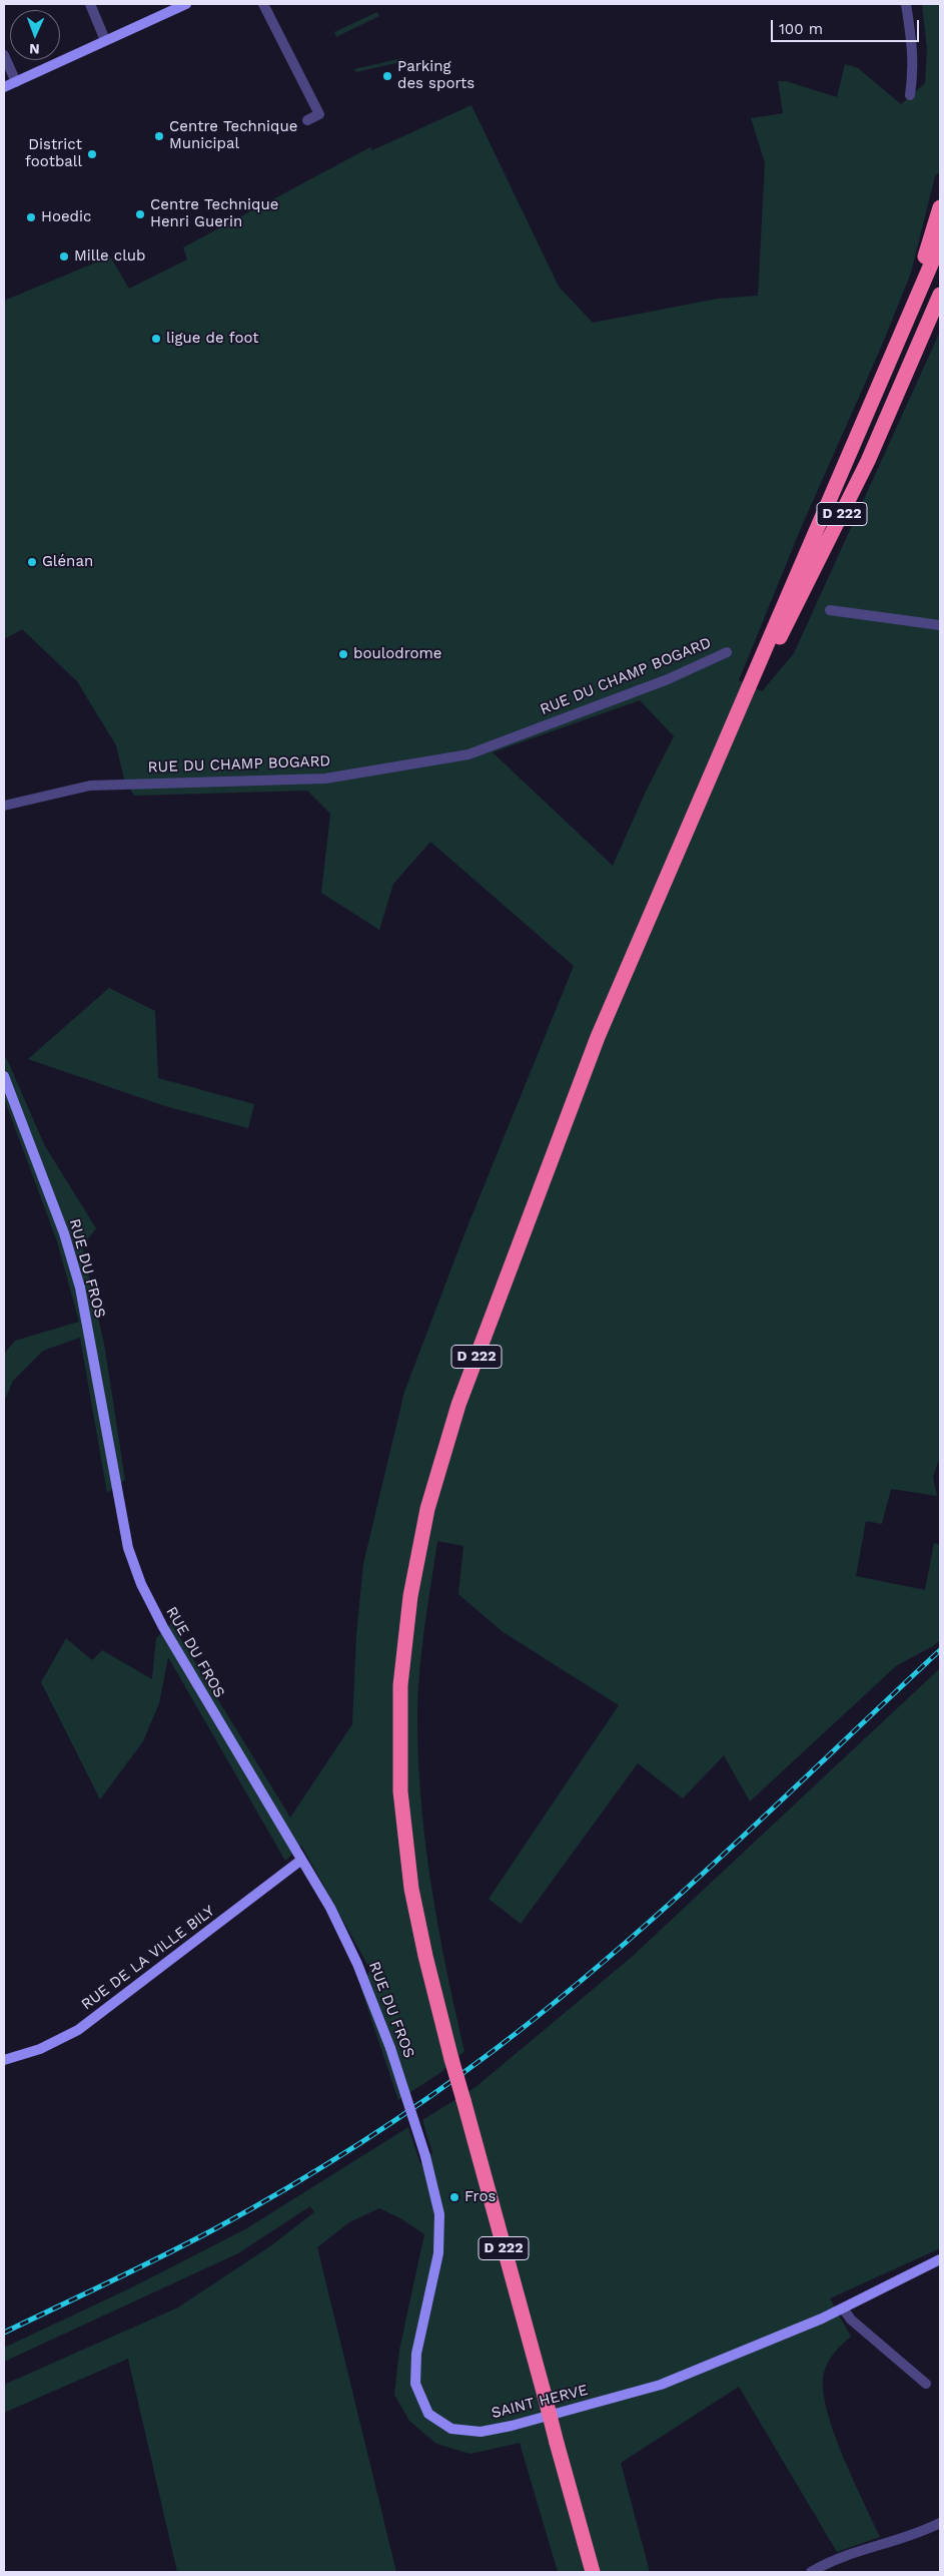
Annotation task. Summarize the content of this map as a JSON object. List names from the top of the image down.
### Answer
{
  "streets": {
    "highway": ["D 222"],
    "street": [
      "RUE DU CHAMP BOGARD",
      "RUE DU FROS",
      "RUE DE LA VILLE BILY",
      "SAINT HERVE"
    ]
  },
  "crossings": [
    ["RUE DU FROS", "RUE DE LA VILLE BILY"],
    ["RUE DU FROS", "SAINT HERVE"]
  ],
  "places": [
    "Parking des sports",
    "Centre Technique Municipal",
    "District football",
    "Centre Technique Henri Guerin",
    "Hoedic",
    "Mille club",
    "ligue de foot",
    "Glénan",
    "boulodrome",
    "Fros"
  ],
  "scale_bar": "100 m",
  "north": "bottom"
}
